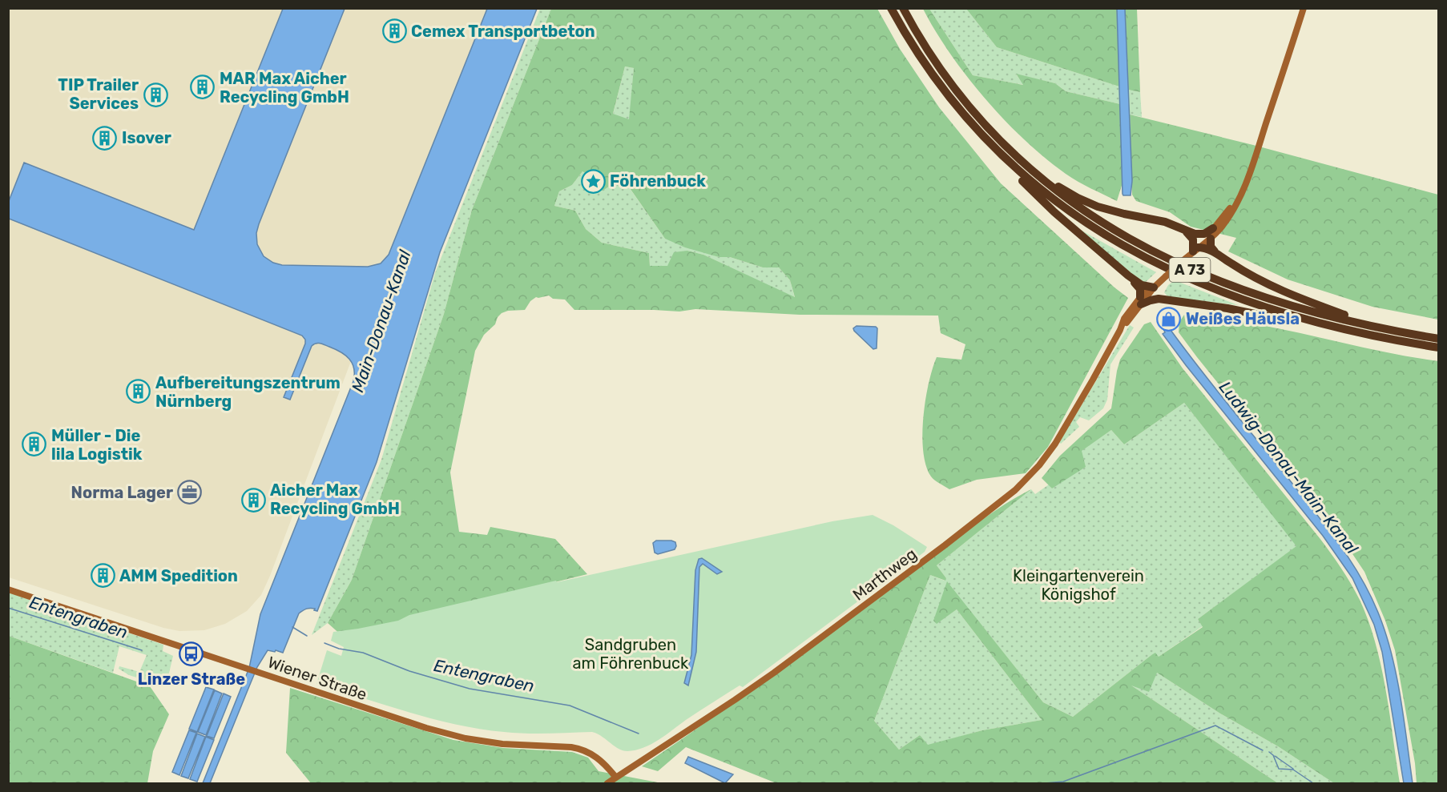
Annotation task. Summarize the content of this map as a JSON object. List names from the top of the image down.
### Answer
{
  "streets": {
    "highway": ["A 73"],
    "main road": ["Marthweg", "Wiener Straße"]
  },
  "crossings": [
    ["A 73", "Marthweg"],
    ["Marthweg", "Wiener Straße"]
  ],
  "water": ["Main-Donau-Kanal", "Ludwig-Donau-Main-Kanal", "Entengraben"],
  "parks": ["Kleingartenverein Königshof", "Sandgruben am Föhrenbuck"],
  "places": {
    "building": [
      "Cemex Transportbeton",
      "MAR Max Aicher Recycling GmbH",
      "TIP Trailer Services",
      "Isover",
      "Aufbereitungszentrum Nürnberg",
      "Müller - Die lila Logistik",
      "Aicher Max Recycling GmbH",
      "AMM Spedition"
    ],
    "place": ["Föhrenbuck"],
    "shop": ["Weißes Häusla"],
    "office": ["Norma Lager"],
    "bus stop": ["Linzer Straße"]
  }
}
